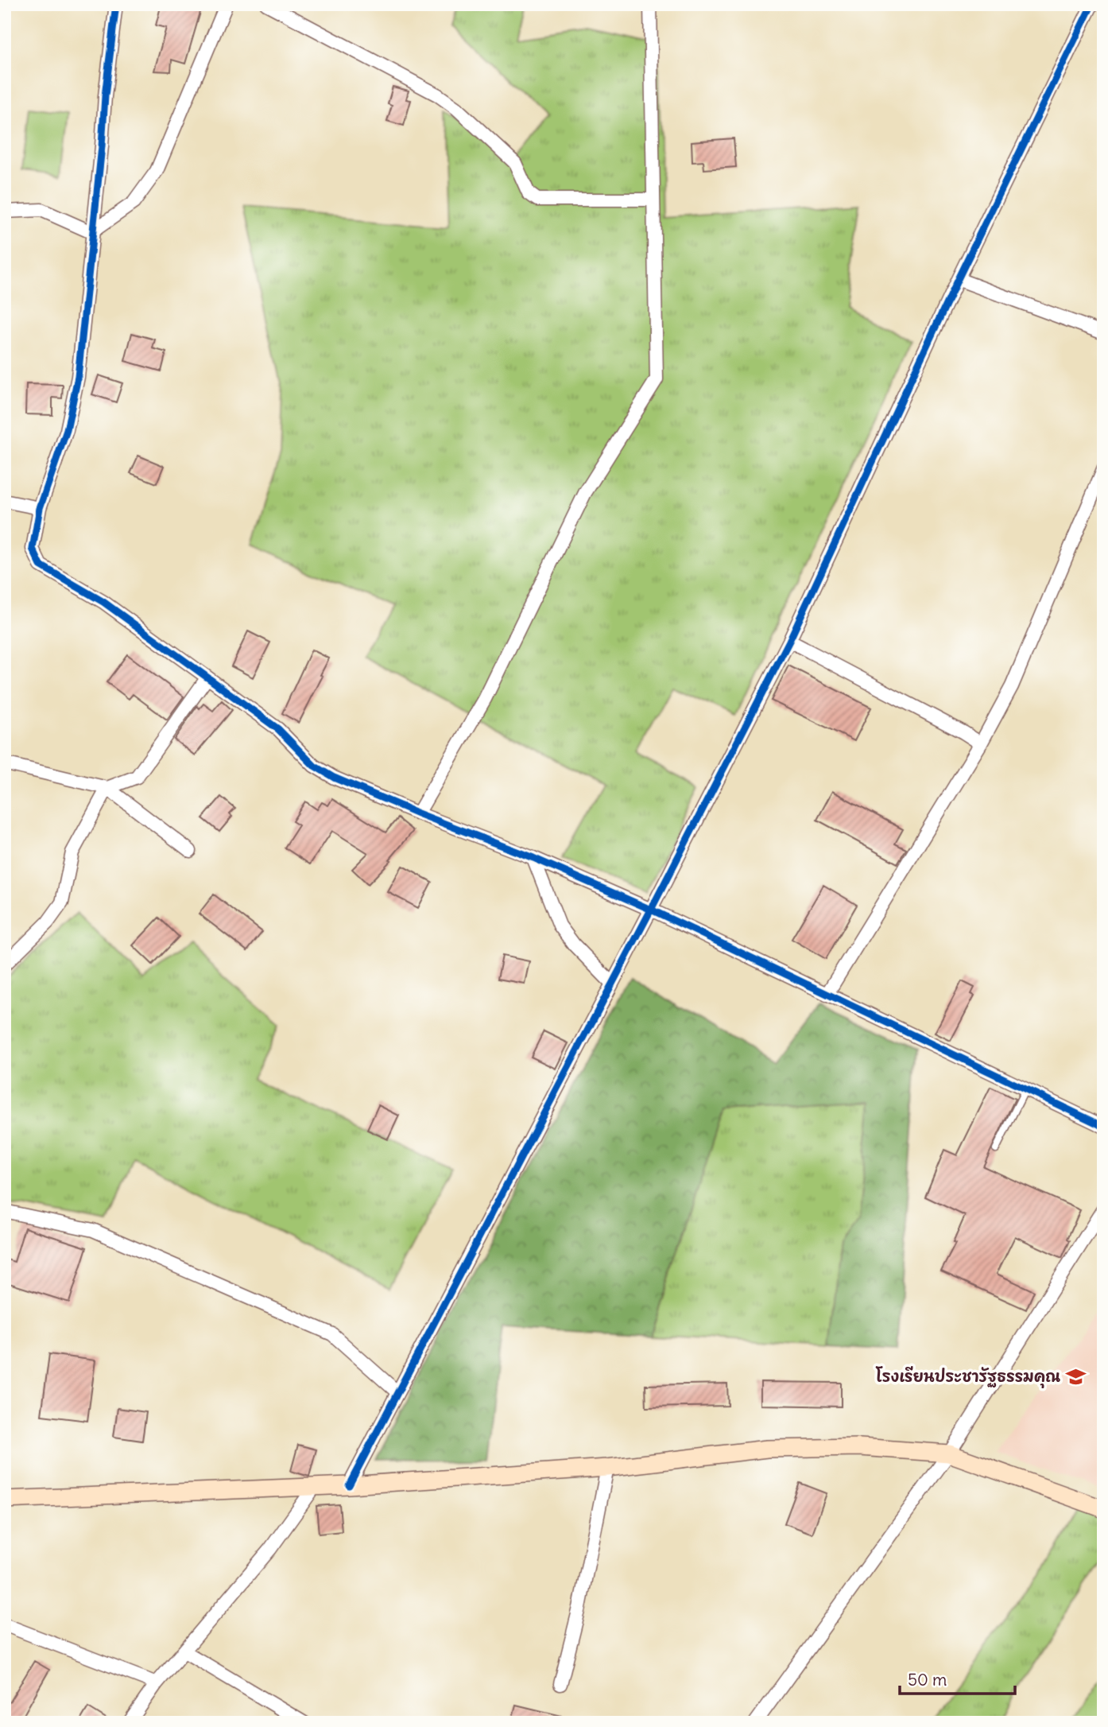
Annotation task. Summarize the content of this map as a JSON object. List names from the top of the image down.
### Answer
{
  "places": {
    "school or university": ["โรงเรียนประชารัฐธรรมคุณ"]
  },
  "scale_bar": "50 m"
}
